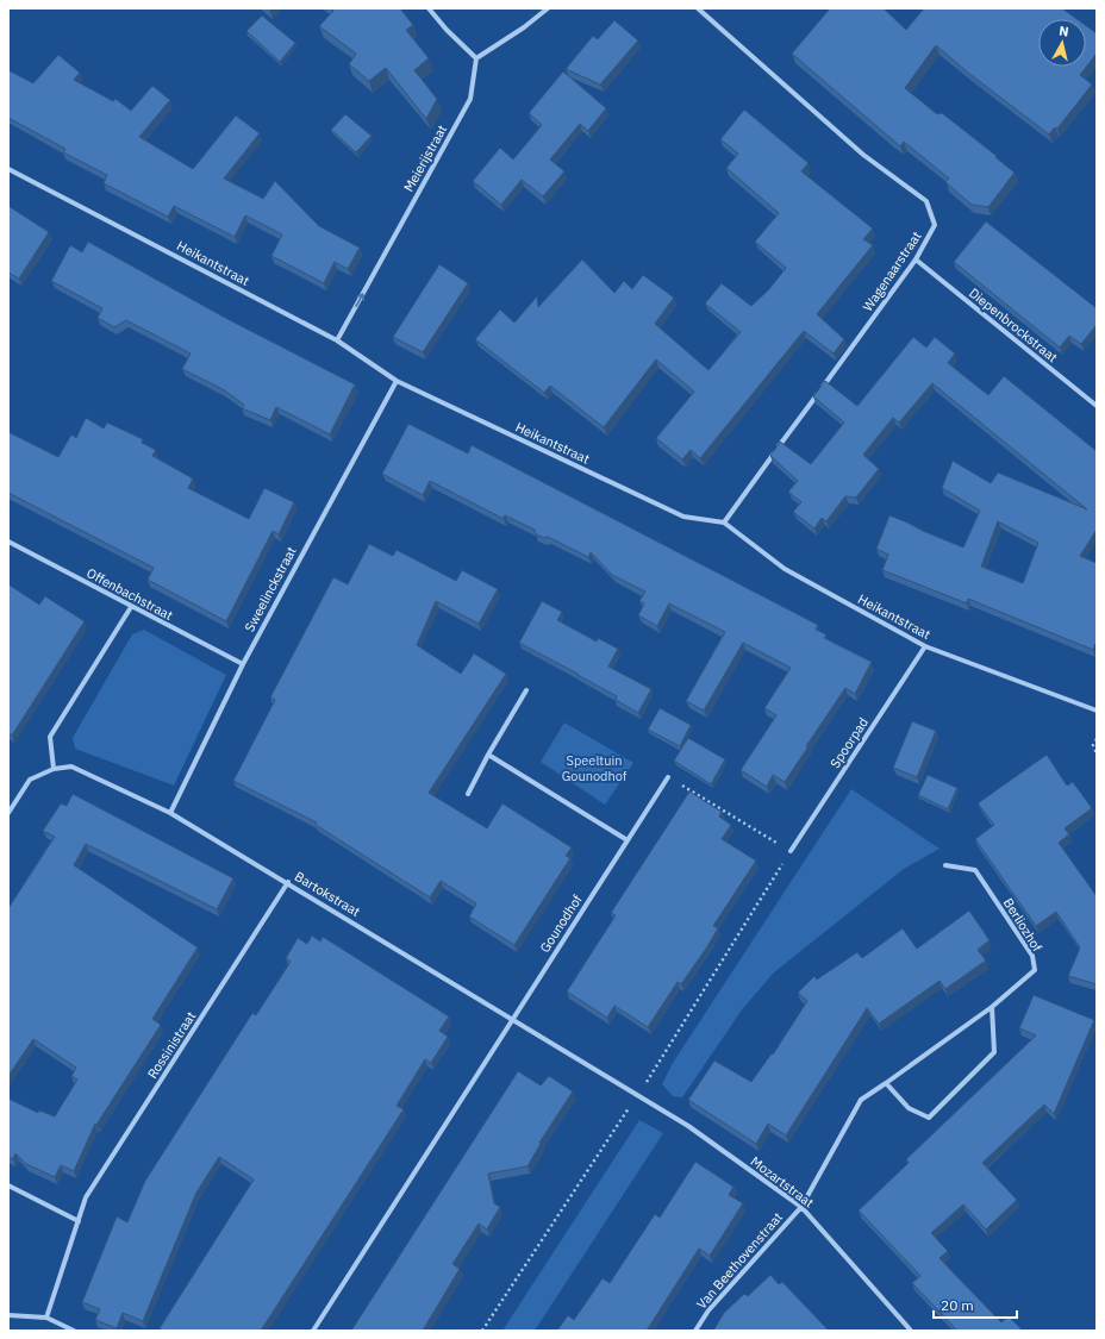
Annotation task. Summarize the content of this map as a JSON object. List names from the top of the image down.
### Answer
{
  "streets": {
    "street": [
      "Meierijstraat",
      "Heikantstraat",
      "Wagenaarstraat",
      "Diepenbrockstraat",
      "Sweelinckstraat",
      "Offenbachstraat",
      "Spoorpad",
      "Bartokstraat",
      "Gounodhof",
      "Berliozhof",
      "Rossinistraat",
      "Mozartstraat",
      "Van Beethovenstraat"
    ]
  },
  "crossings": [
    ["Meierijstraat", "Heikantstraat"],
    ["Heikantstraat", "Wagenaarstraat"],
    ["Heikantstraat", "Sweelinckstraat"],
    ["Heikantstraat", "Spoorpad"],
    ["Wagenaarstraat", "Diepenbrockstraat"],
    ["Sweelinckstraat", "Offenbachstraat"],
    ["Sweelinckstraat", "Bartokstraat"],
    ["Bartokstraat", "Gounodhof"],
    ["Bartokstraat", "Rossinistraat"],
    ["Bartokstraat", "Mozartstraat"],
    ["Berliozhof", "Mozartstraat"],
    ["Berliozhof", "Van Beethovenstraat"],
    ["Mozartstraat", "Van Beethovenstraat"]
  ],
  "one_way": ["Meierijstraat"],
  "parks": ["Speeltuin Gounodhof"],
  "scale_bar": "20 m",
  "north": "top"
}
